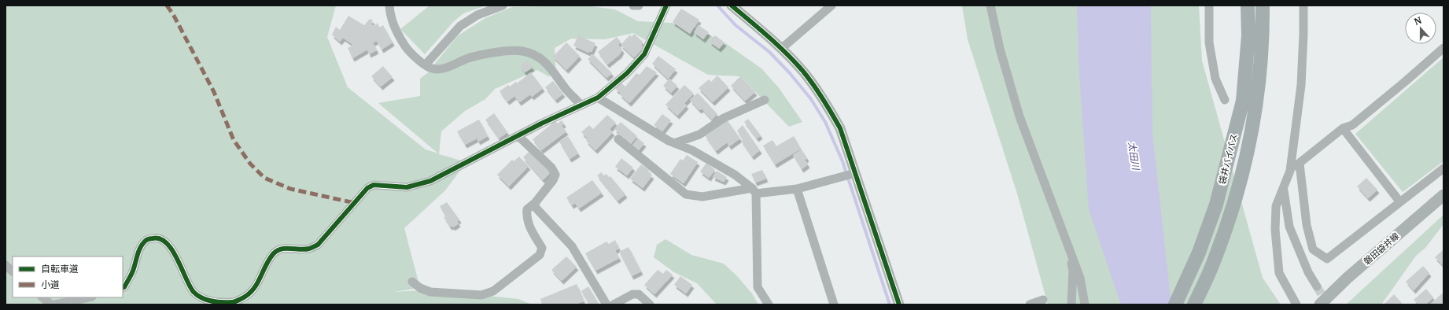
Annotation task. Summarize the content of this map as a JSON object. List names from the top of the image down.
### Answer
{
  "streets": {
    "highway": ["袋井バイパス"],
    "main road": ["磐田袋井線"]
  },
  "water": ["太田川"],
  "legend": ["自転車道", "小道"],
  "north": "top"
}
